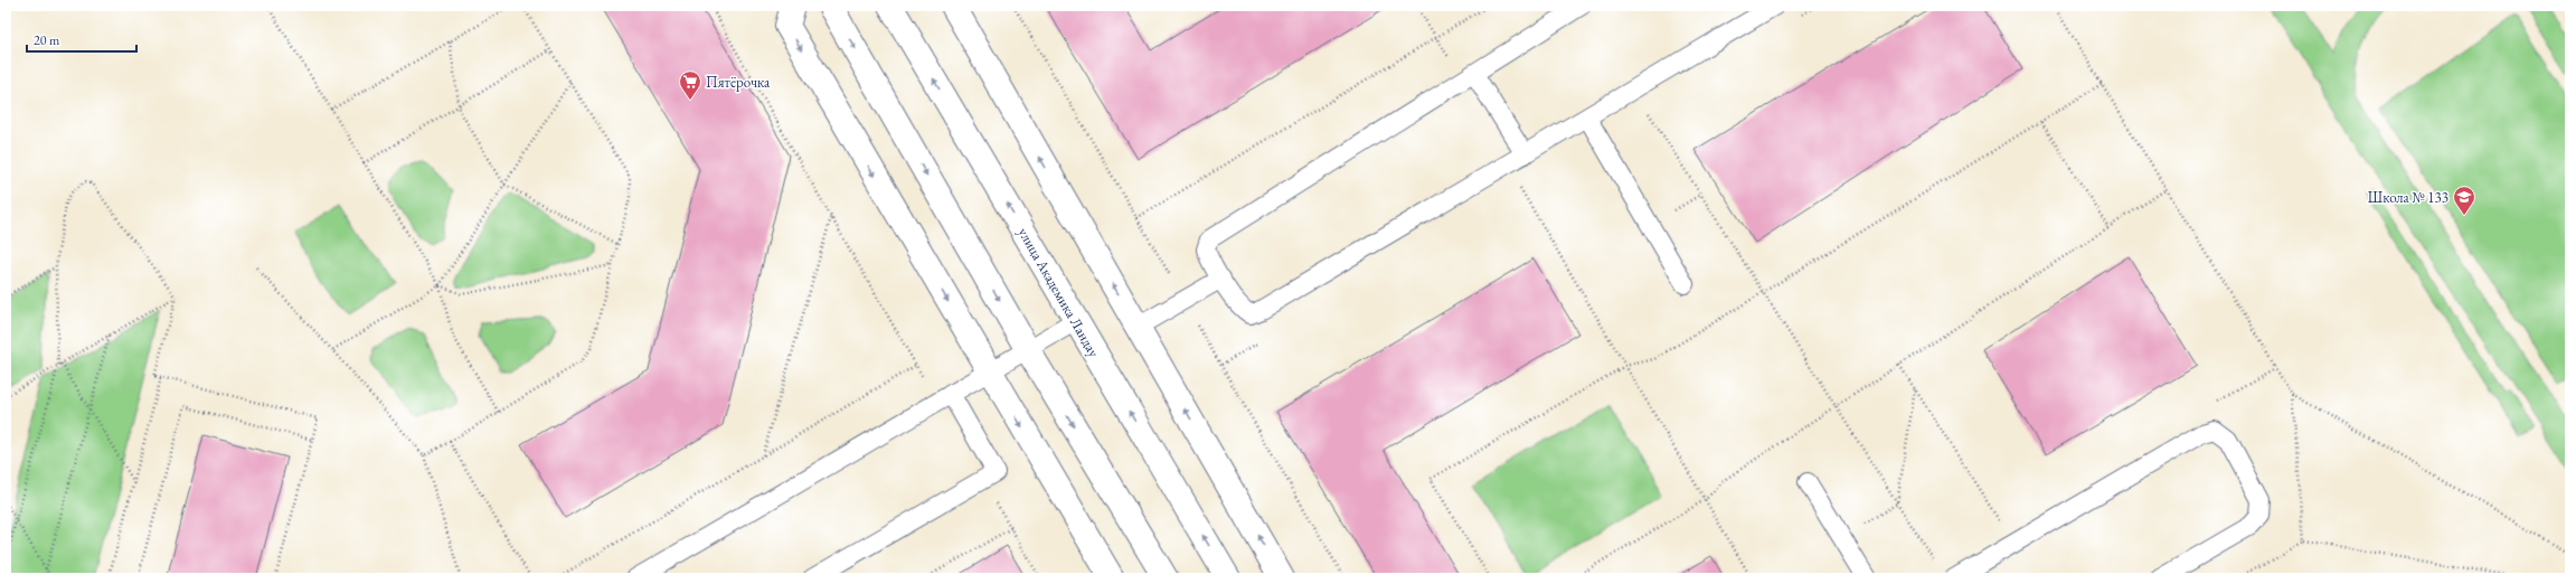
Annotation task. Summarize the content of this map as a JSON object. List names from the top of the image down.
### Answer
{
  "streets": {
    "street": ["улица Академика Ландау"]
  },
  "places": {
    "supermarket": ["Пятёрочка"],
    "school or university": ["Школа № 133"]
  },
  "scale_bar": "20 m"
}
